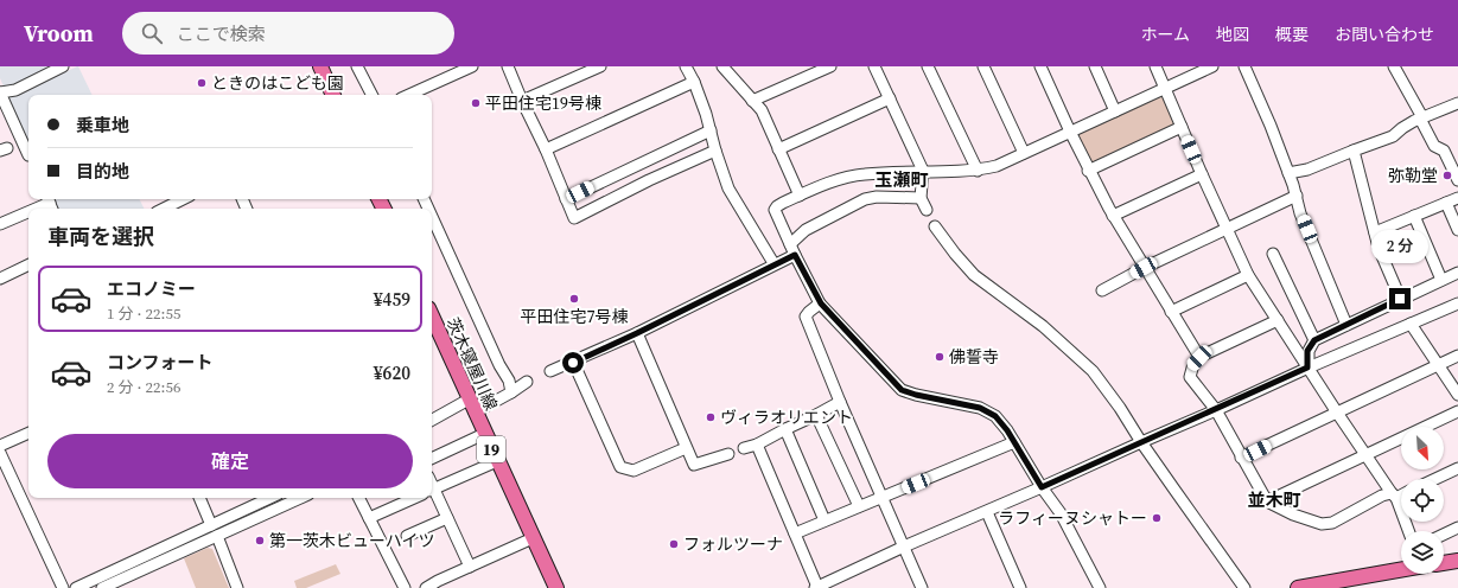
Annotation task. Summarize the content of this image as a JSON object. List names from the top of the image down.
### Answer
{
  "streets": {
    "main road": ["茨木寝屋川線", "19"]
  },
  "districts": ["玉瀬町", "並木町"],
  "places": [
    "ときのはこども園",
    "平田住宅19号棟",
    "弥勒堂",
    "平田住宅7号棟",
    "佛誓寺",
    "ヴィラオリエント",
    "ラフィーヌシャトー",
    "第一茨木ビューハイツ",
    "フォルツーナ"
  ],
  "north": "bottom right",
  "page": {
    "header": "Vroom",
    "search": "ここで検索",
    "nav": [
      "ホーム",
      "地図",
      "概要",
      "お問い合わせ"
    ],
    "banner": ["乗車地", "目的地"],
    "heading": "車両を選択",
    "bubble": "2 分",
    "list": [
      {
        "name": "エコノミー",
        "note": "1 分 · 22:55",
        "value": "¥459"
      },
      {
        "name": "コンフォート",
        "note": "2 分 · 22:56",
        "value": "¥620"
      }
    ],
    "buttons": "確定"
  }
}
